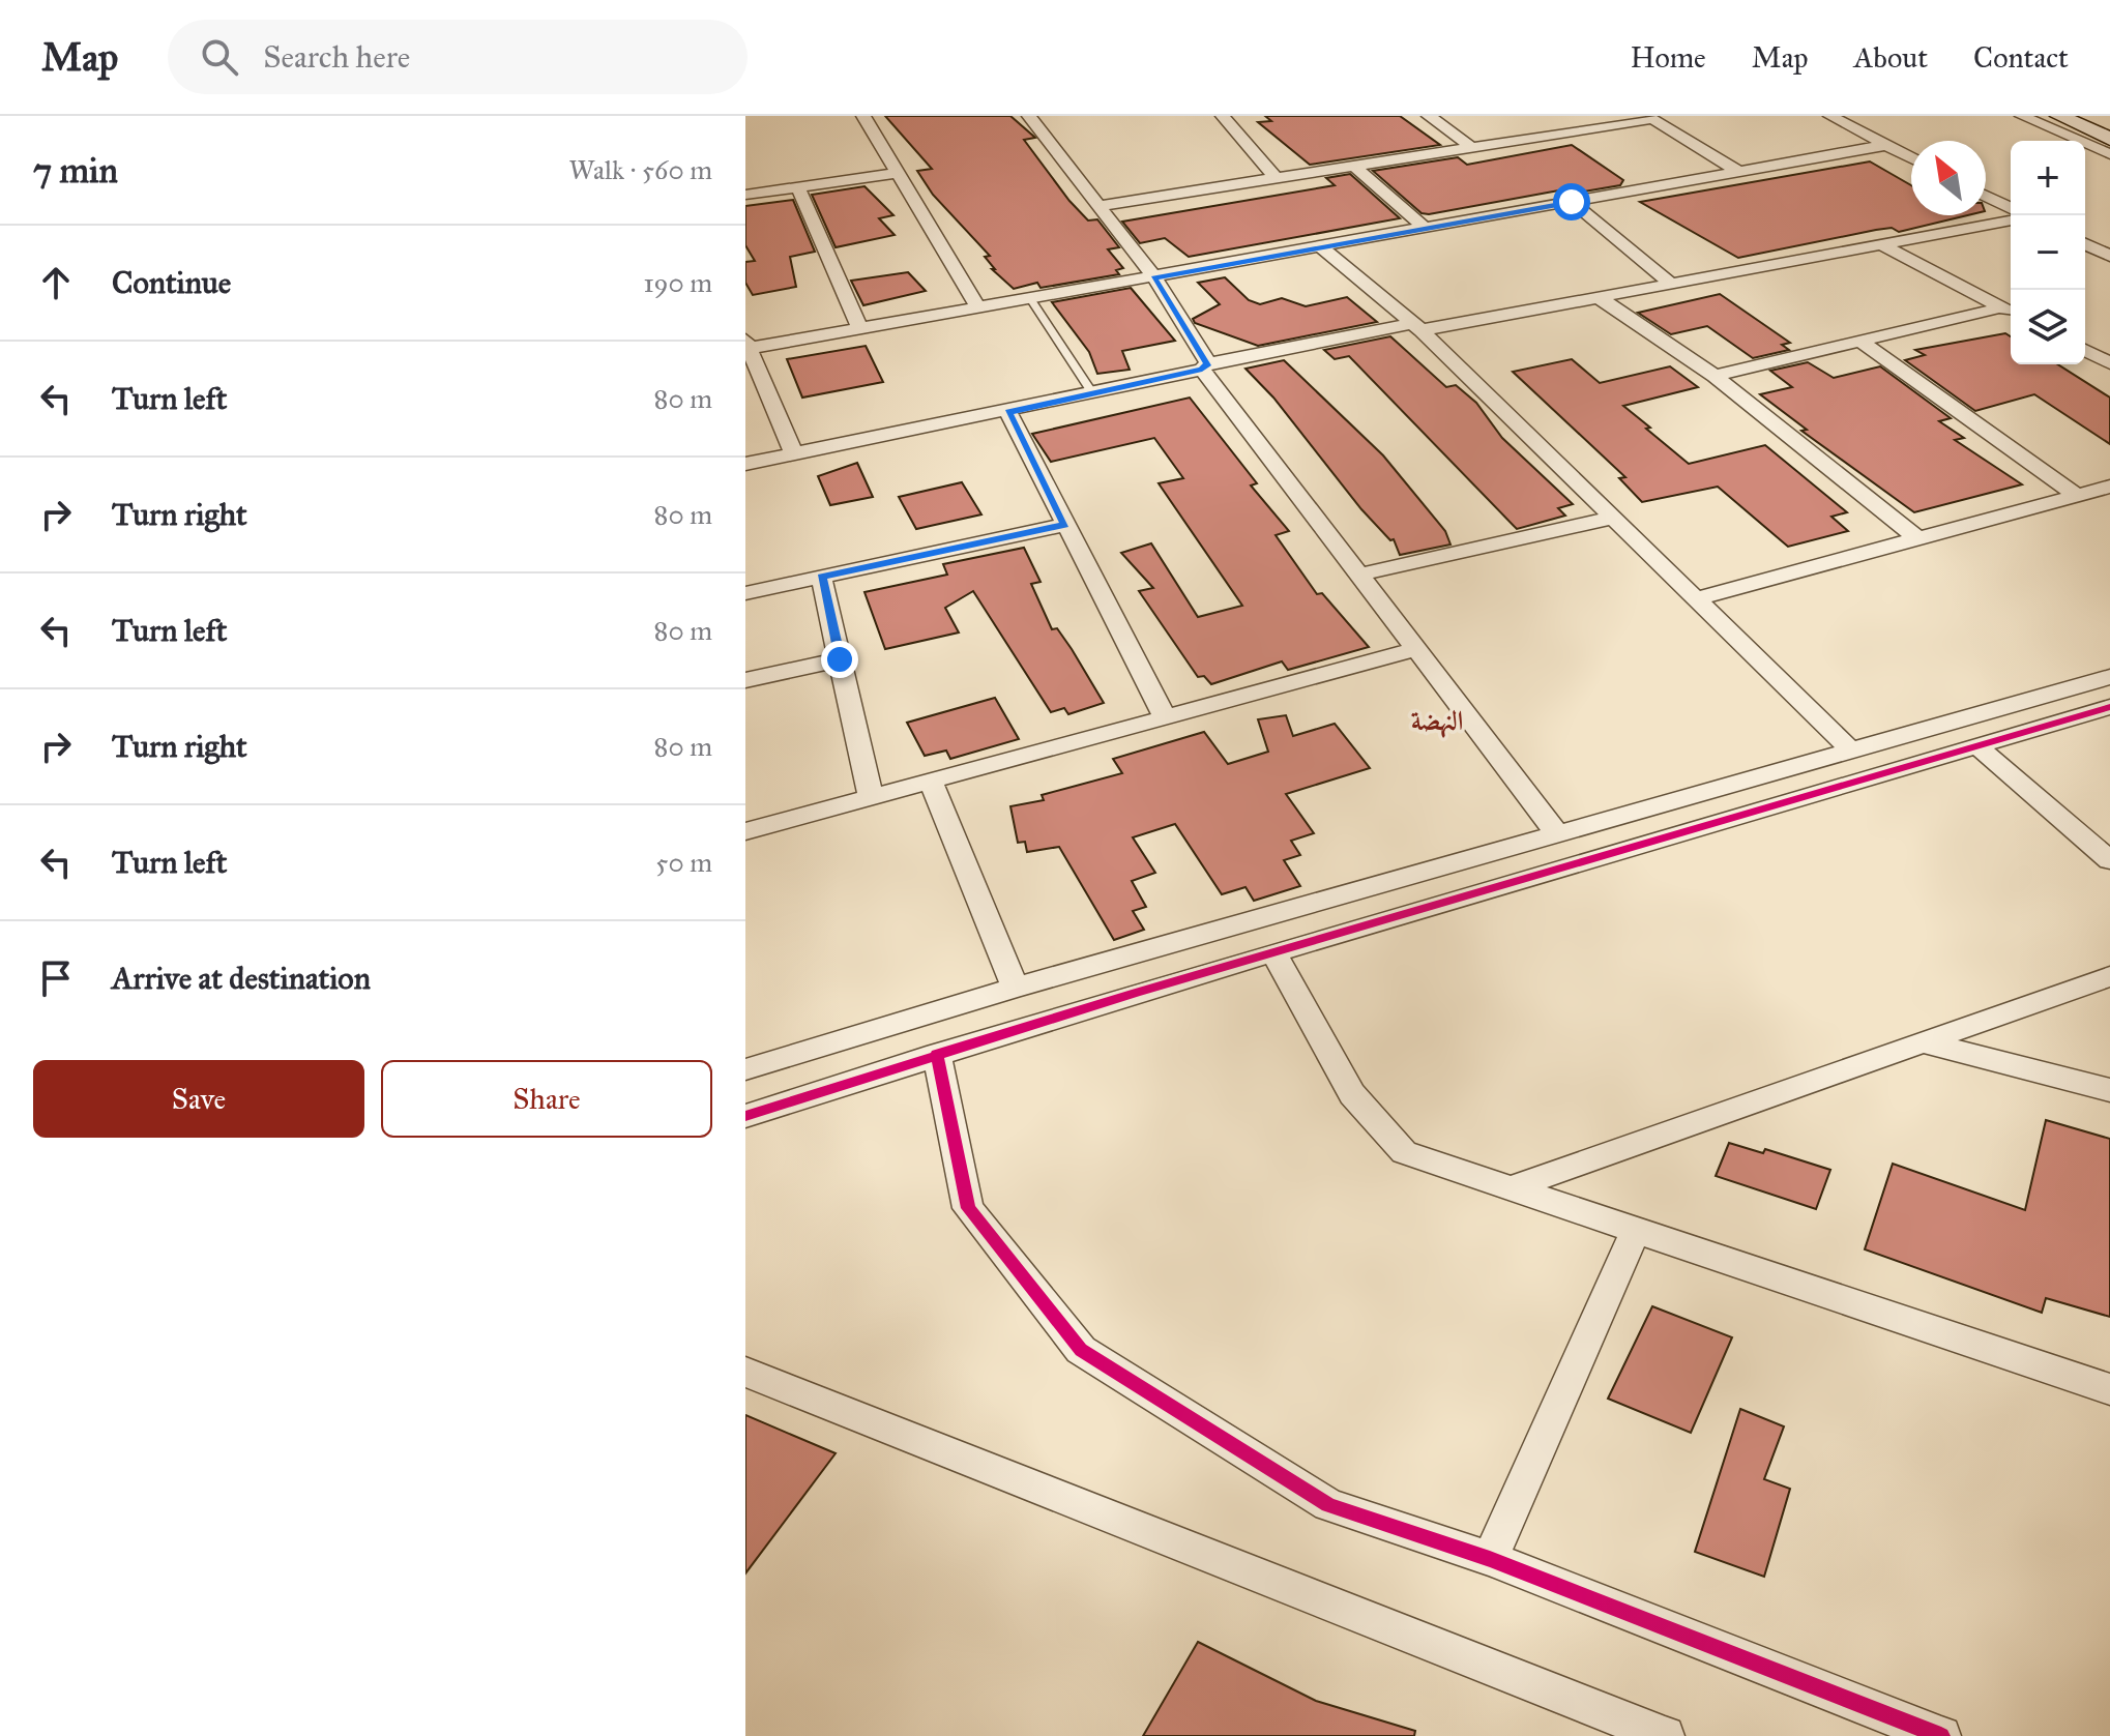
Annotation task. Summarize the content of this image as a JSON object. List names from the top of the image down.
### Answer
{
  "districts": ["النهضة"],
  "north": "top left",
  "page": {
    "header": "Map",
    "search": "Search here",
    "nav": [
      "Home",
      "Map",
      "About",
      "Contact"
    ],
    "heading": ["7 min", "Walk · 560 m"],
    "map_buttons": ["+", "−"],
    "list": [
      ["Continue", "190 m"],
      ["Turn left", "80 m"],
      ["Turn right", "80 m"],
      ["Turn left", "80 m"],
      ["Turn right", "80 m"],
      ["Turn left", "50 m"],
      "Arrive at destination"
    ],
    "buttons": ["Save", "Share"]
  }
}
